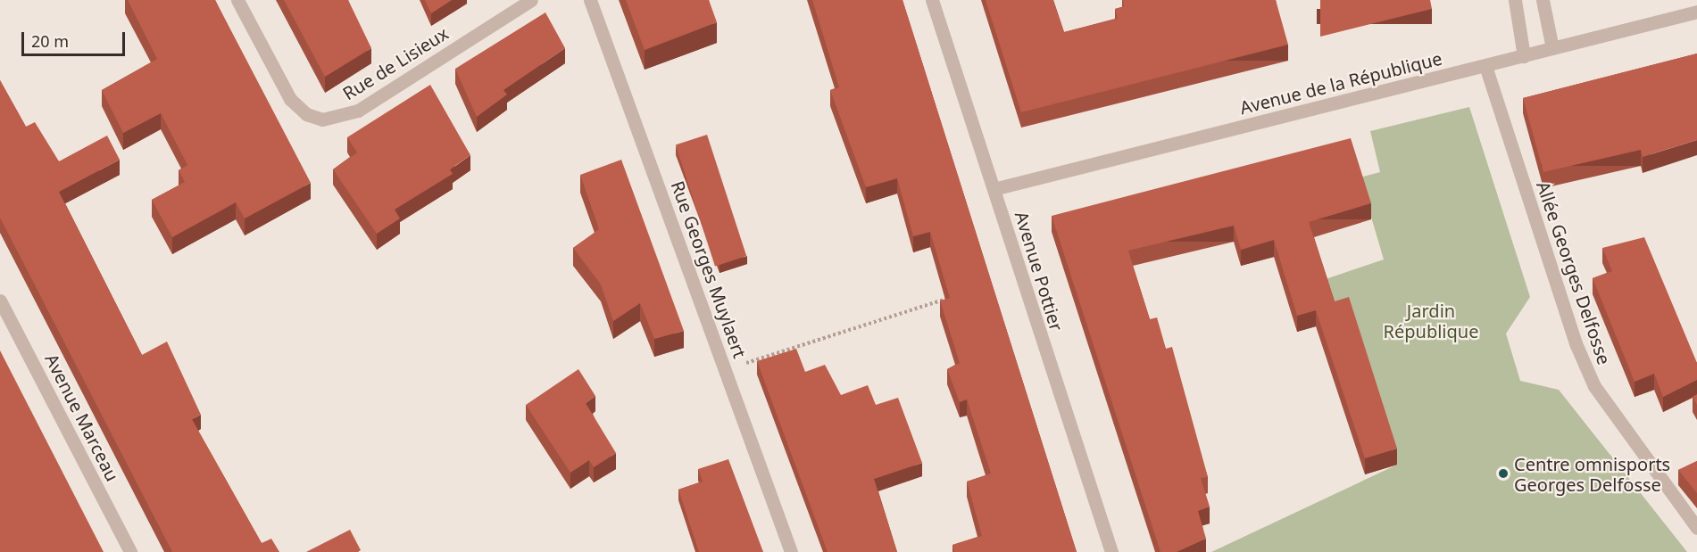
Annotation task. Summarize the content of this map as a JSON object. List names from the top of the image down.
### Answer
{
  "streets": {
    "street": [
      "Rue de Lisieux",
      "Avenue de la République",
      "Rue Georges Muylaert",
      "Avenue Pottier",
      "Allée Georges Delfosse",
      "Avenue Marceau"
    ]
  },
  "crossings": [
    ["Avenue de la République", "Avenue Pottier"],
    ["Avenue de la République", "Allée Georges Delfosse"]
  ],
  "parks": ["Jardin République"],
  "places": ["Centre omnisports Georges Delfosse"],
  "scale_bar": "20 m"
}
